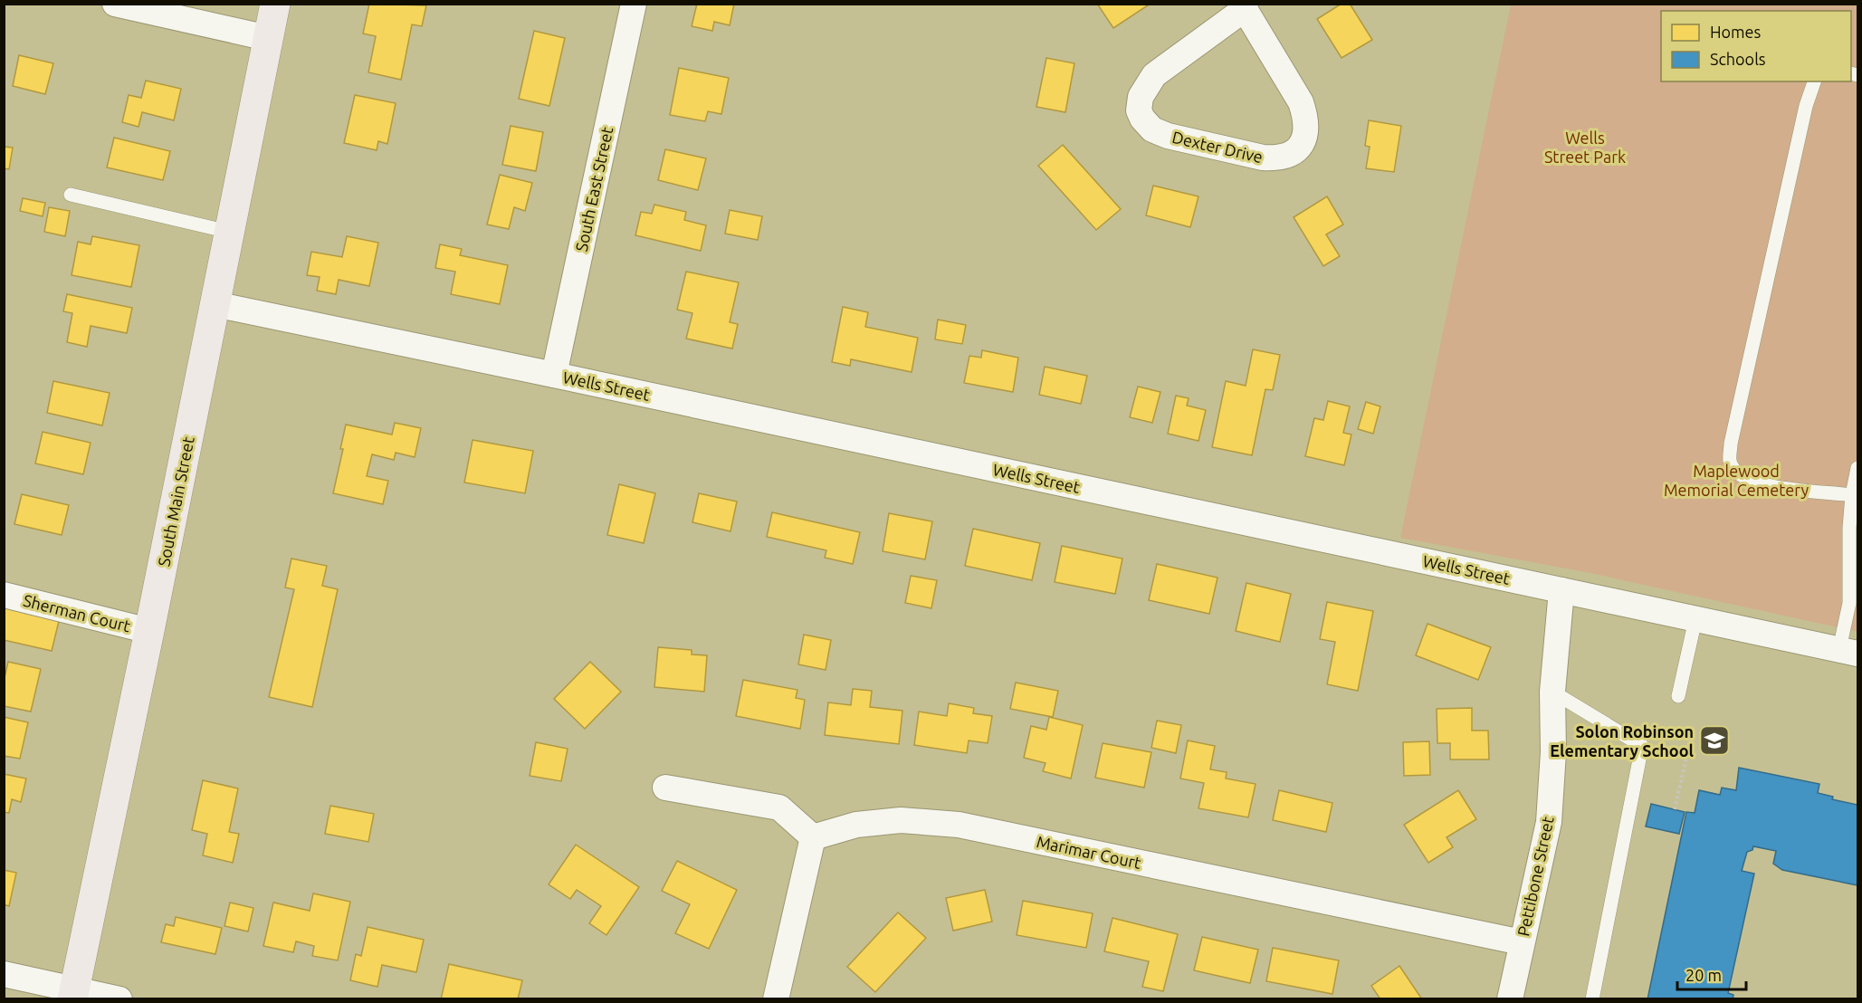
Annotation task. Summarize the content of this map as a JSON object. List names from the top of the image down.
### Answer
{
  "streets": {
    "street": [
      "Dexter Drive",
      "South East Street",
      "Wells Street",
      "South Main Street",
      "Sherman Court",
      "Marimar Court",
      "Pettibone Street"
    ]
  },
  "crossings": [
    ["South East Street", "Wells Street"],
    ["Wells Street", "South Main Street"],
    ["Wells Street", "Pettibone Street"],
    ["South Main Street", "Sherman Court"],
    ["Marimar Court", "Pettibone Street"]
  ],
  "parks": ["Wells Street Park", "Maplewood Memorial Cemetery"],
  "places": {
    "school or university": ["Solon Robinson Elementary School"]
  },
  "legend": ["Homes", "Schools"],
  "scale_bar": "20 m"
}
